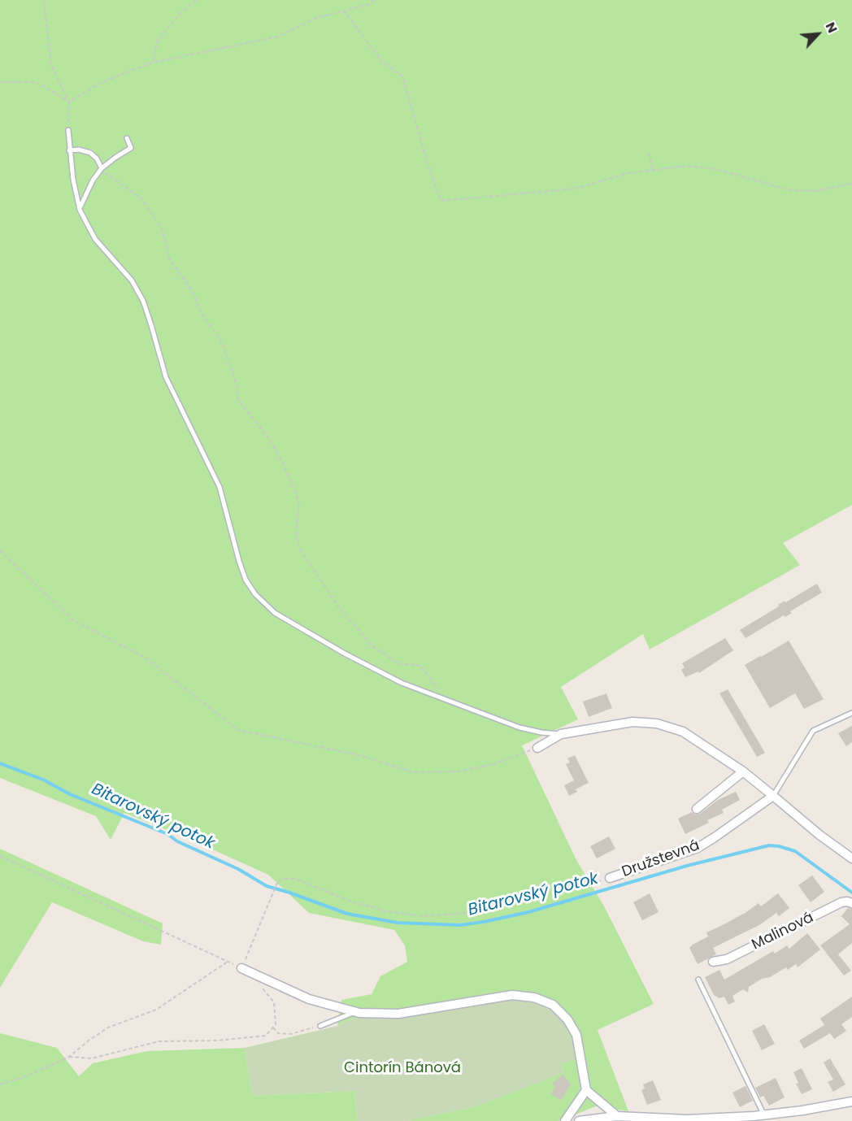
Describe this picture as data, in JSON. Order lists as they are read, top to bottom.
{
  "streets": {
    "street": ["Družstevná", "Malinová"]
  },
  "water": ["Bitarovský potok"],
  "parks": ["Cintorín Bánová"],
  "north": "top right"
}
